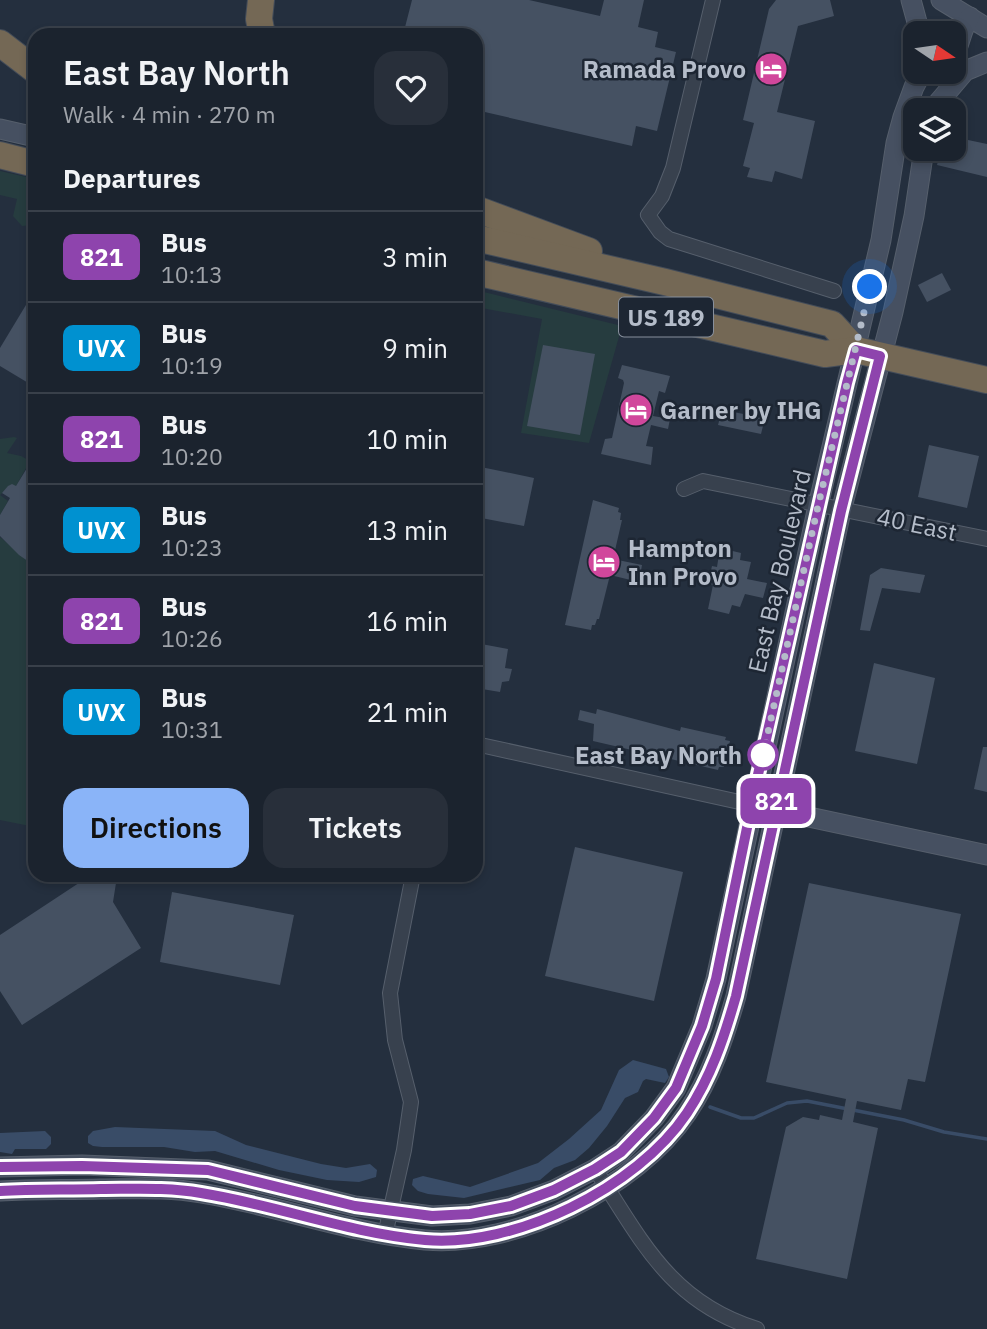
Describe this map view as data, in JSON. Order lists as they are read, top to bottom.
{
  "streets": {
    "highway": ["US 189"],
    "street": ["40 East", "East Bay Boulevard"]
  },
  "crossings": [
    ["US 189", "East Bay Boulevard"],
    ["40 East", "East Bay Boulevard"]
  ],
  "places": {
    "hotel": ["Ramada Provo", "Garner by IHG", "Hampton Inn Provo"],
    "other": ["East Bay North"]
  },
  "lines": ["bus line 821"],
  "north": "right",
  "page": {
    "on_map": "821",
    "heading": [
      ["East Bay North", "Walk · 4 min · 270 m"],
      "Departures"
    ],
    "list": [
      {
        "mark": "821",
        "name": "Bus",
        "note": "10:13",
        "value": "3 min"
      },
      {
        "mark": "UVX",
        "name": "Bus",
        "note": "10:19",
        "value": "9 min"
      },
      {
        "mark": "821",
        "name": "Bus",
        "note": "10:20",
        "value": "10 min"
      },
      {
        "mark": "UVX",
        "name": "Bus",
        "note": "10:23",
        "value": "13 min"
      },
      {
        "mark": "821",
        "name": "Bus",
        "note": "10:26",
        "value": "16 min"
      },
      {
        "mark": "UVX",
        "name": "Bus",
        "note": "10:31",
        "value": "21 min"
      }
    ],
    "buttons": ["Directions", "Tickets"]
  }
}
